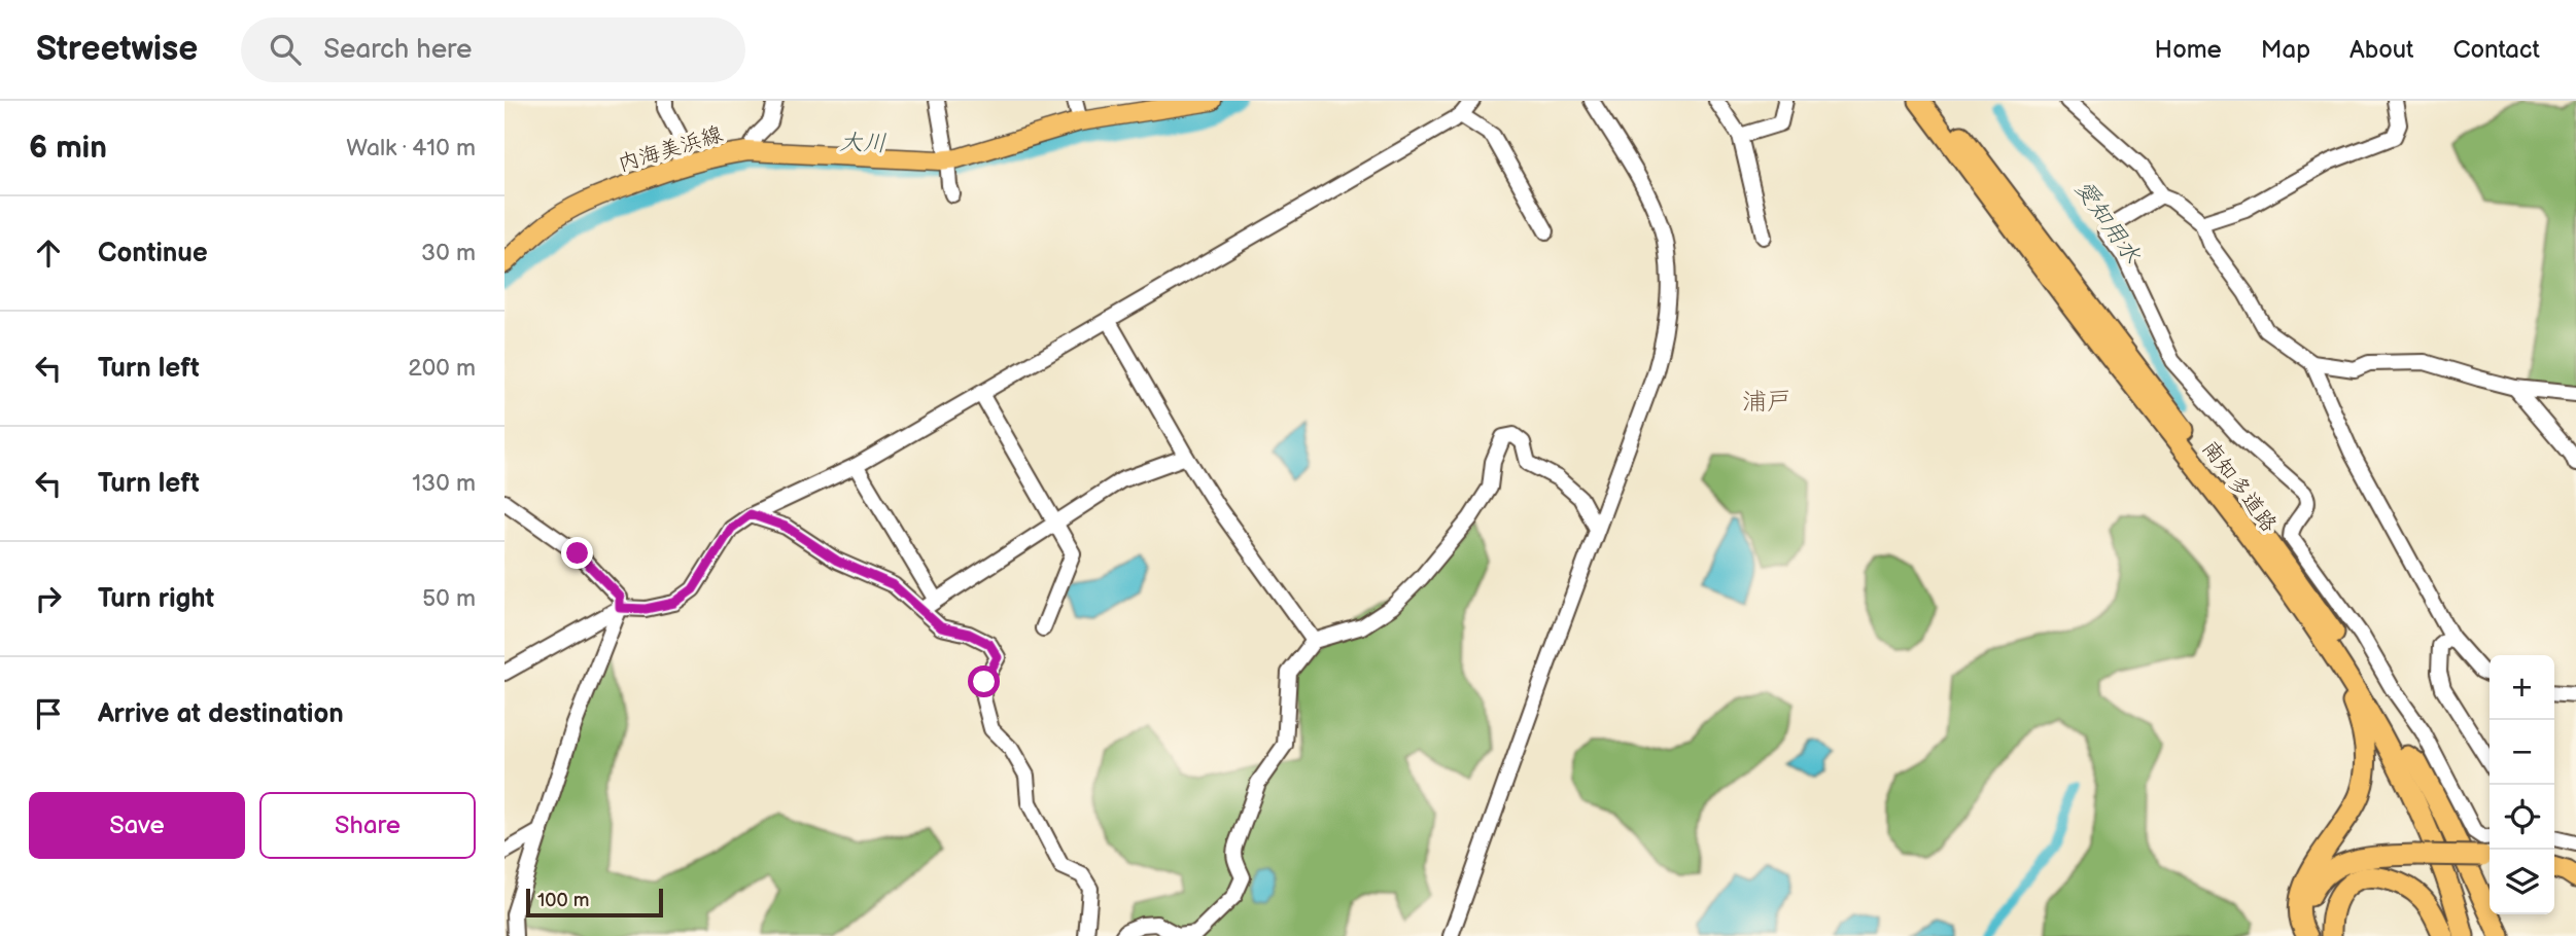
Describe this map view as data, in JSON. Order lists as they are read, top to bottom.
{
  "streets": {
    "highway": ["南知多道路"],
    "main road": ["内海美浜線"]
  },
  "districts": ["浦戸"],
  "water": ["大川", "愛知用水"],
  "scale_bar": "100 m",
  "page": {
    "header": "Streetwise",
    "search": "Search here",
    "nav": [
      "Home",
      "Map",
      "About",
      "Contact"
    ],
    "heading": ["6 min", "Walk · 410 m"],
    "list": [
      ["Continue", "30 m"],
      ["Turn left", "200 m"],
      ["Turn left", "130 m"],
      ["Turn right", "50 m"],
      "Arrive at destination"
    ],
    "map_buttons": ["+", "−"],
    "buttons": ["Save", "Share"],
    "scale": "100 m"
  }
}
